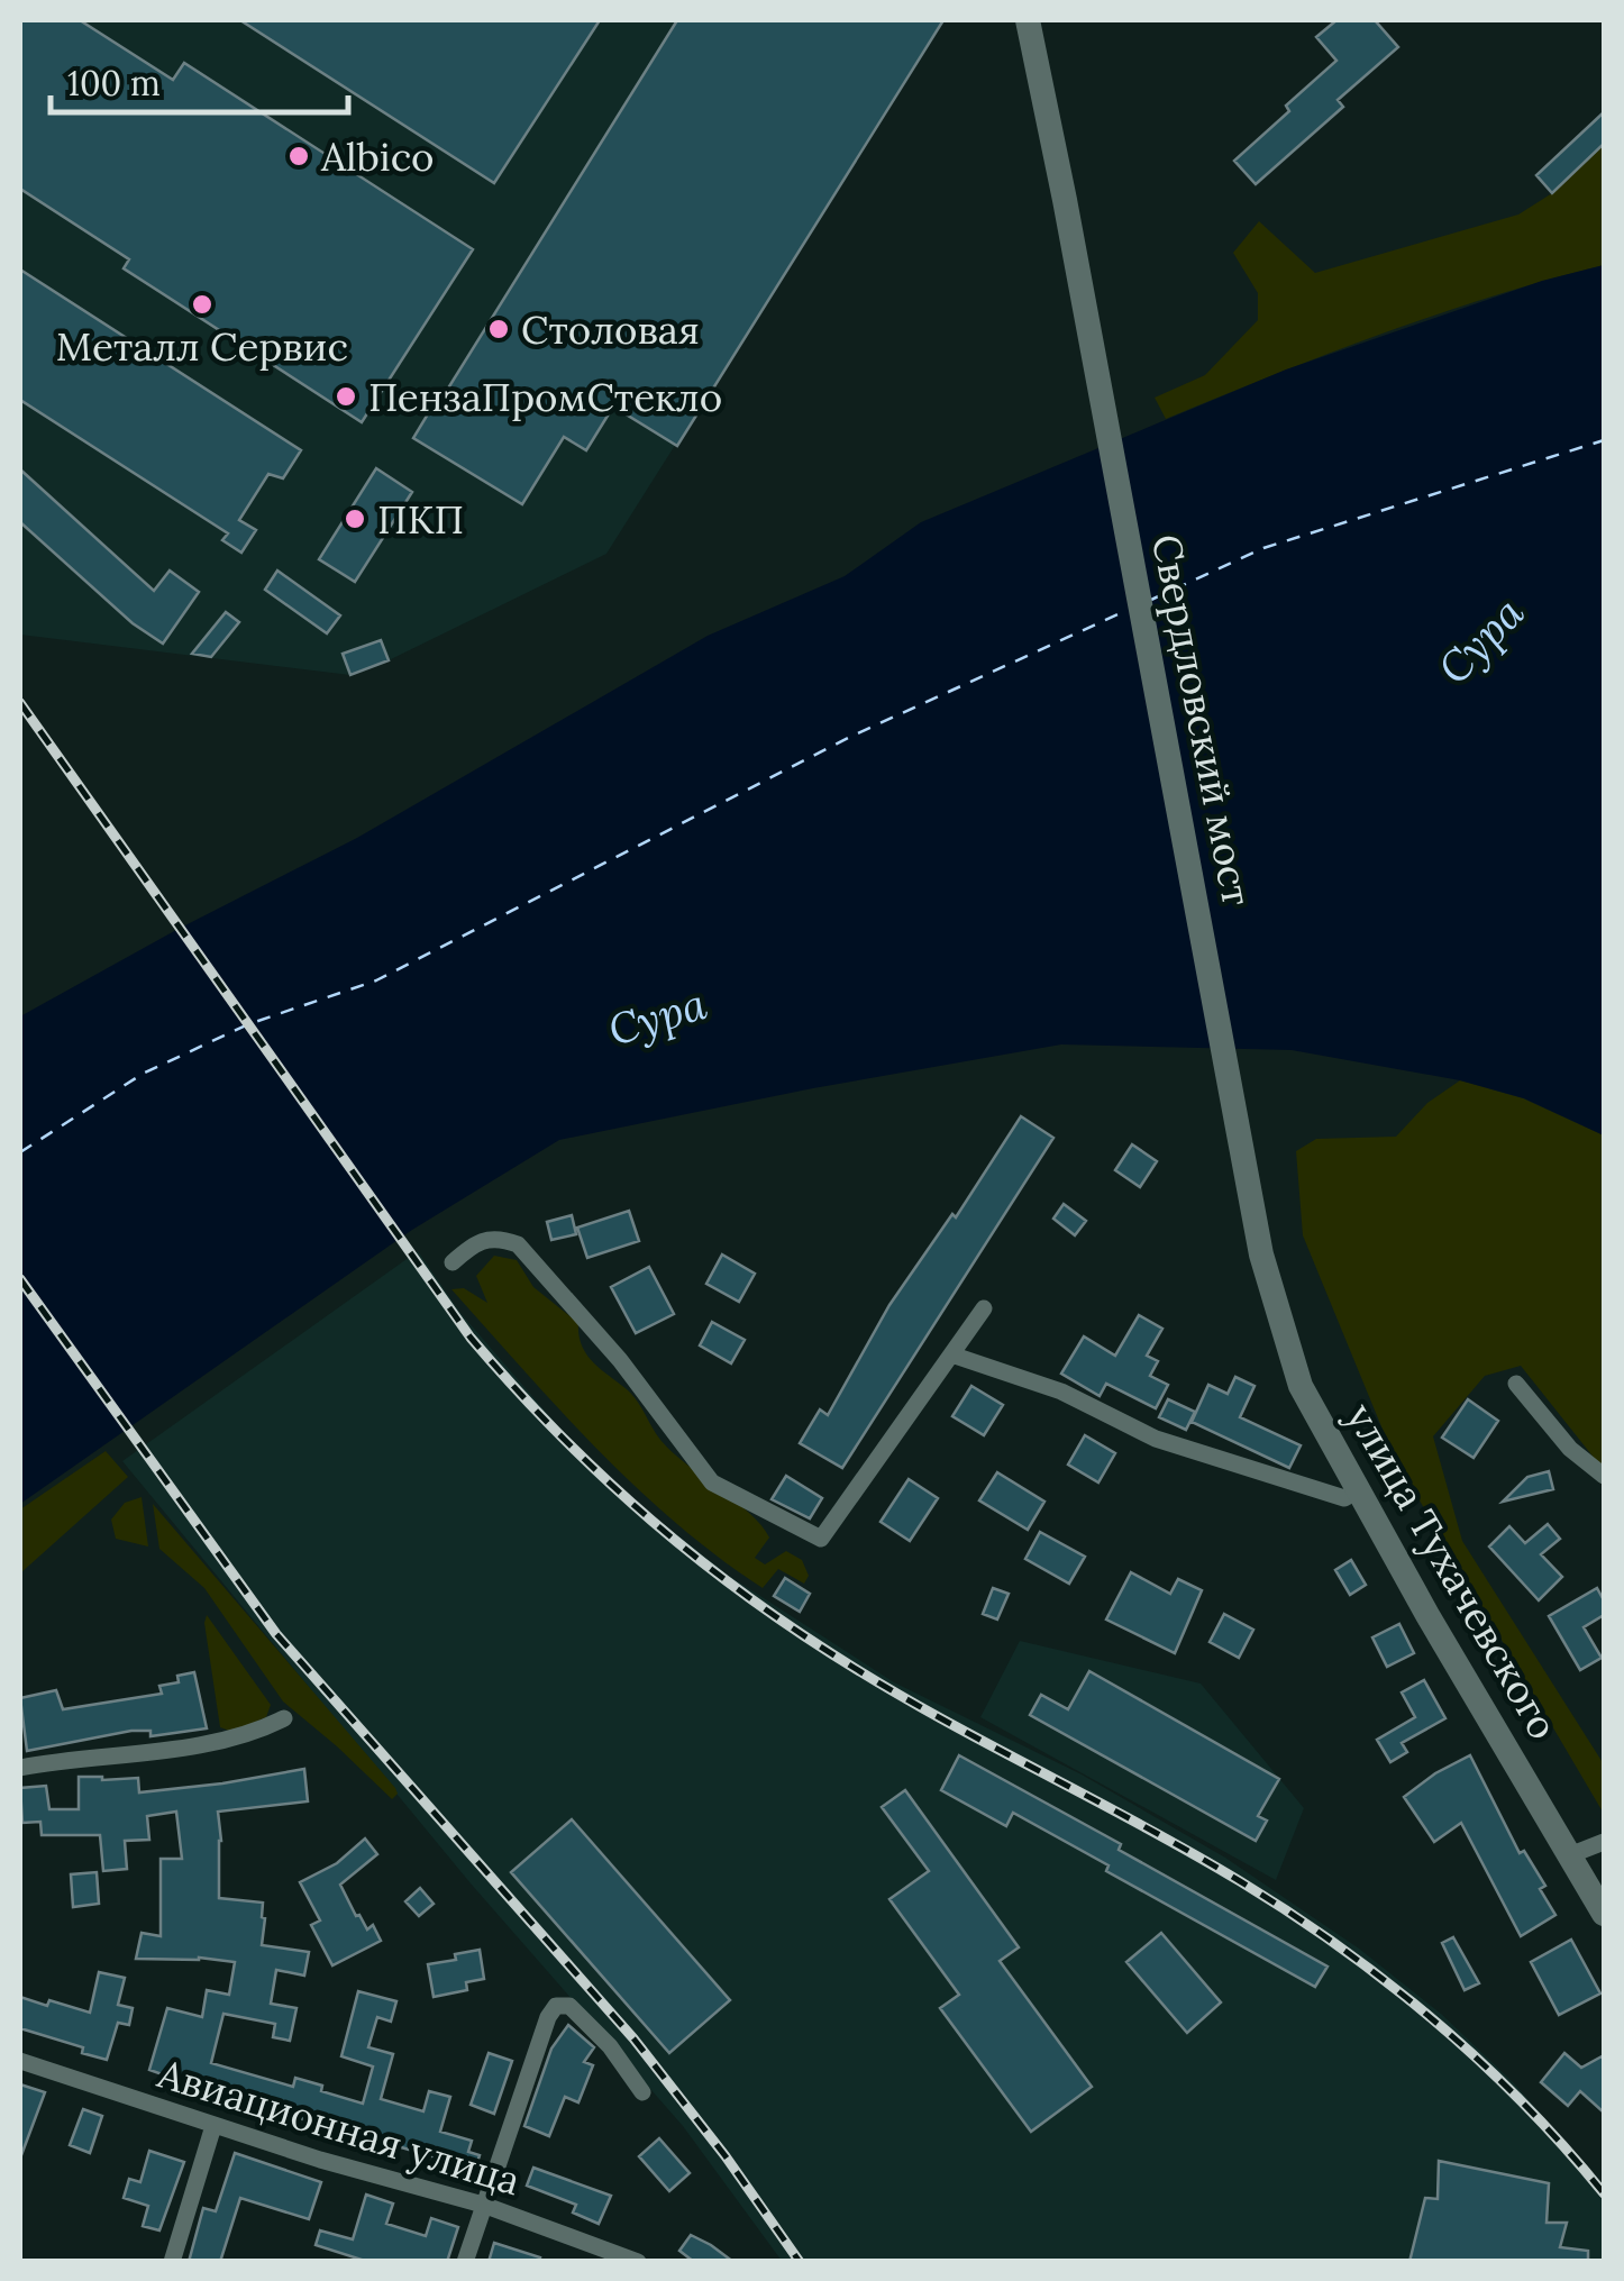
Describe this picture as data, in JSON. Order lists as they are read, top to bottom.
{
  "streets": {
    "main road": ["Свердловский мост", "улица Тухачевского"],
    "street": ["Авиационная улица"]
  },
  "crossings": [
    ["Свердловский мост", "улица Тухачевского"]
  ],
  "water": ["Сура"],
  "places": [
    "Albico",
    "Металл Сервис",
    "Столовая",
    "ПензаПромСтекло",
    "ПКП"
  ],
  "scale_bar": "100 m"
}
